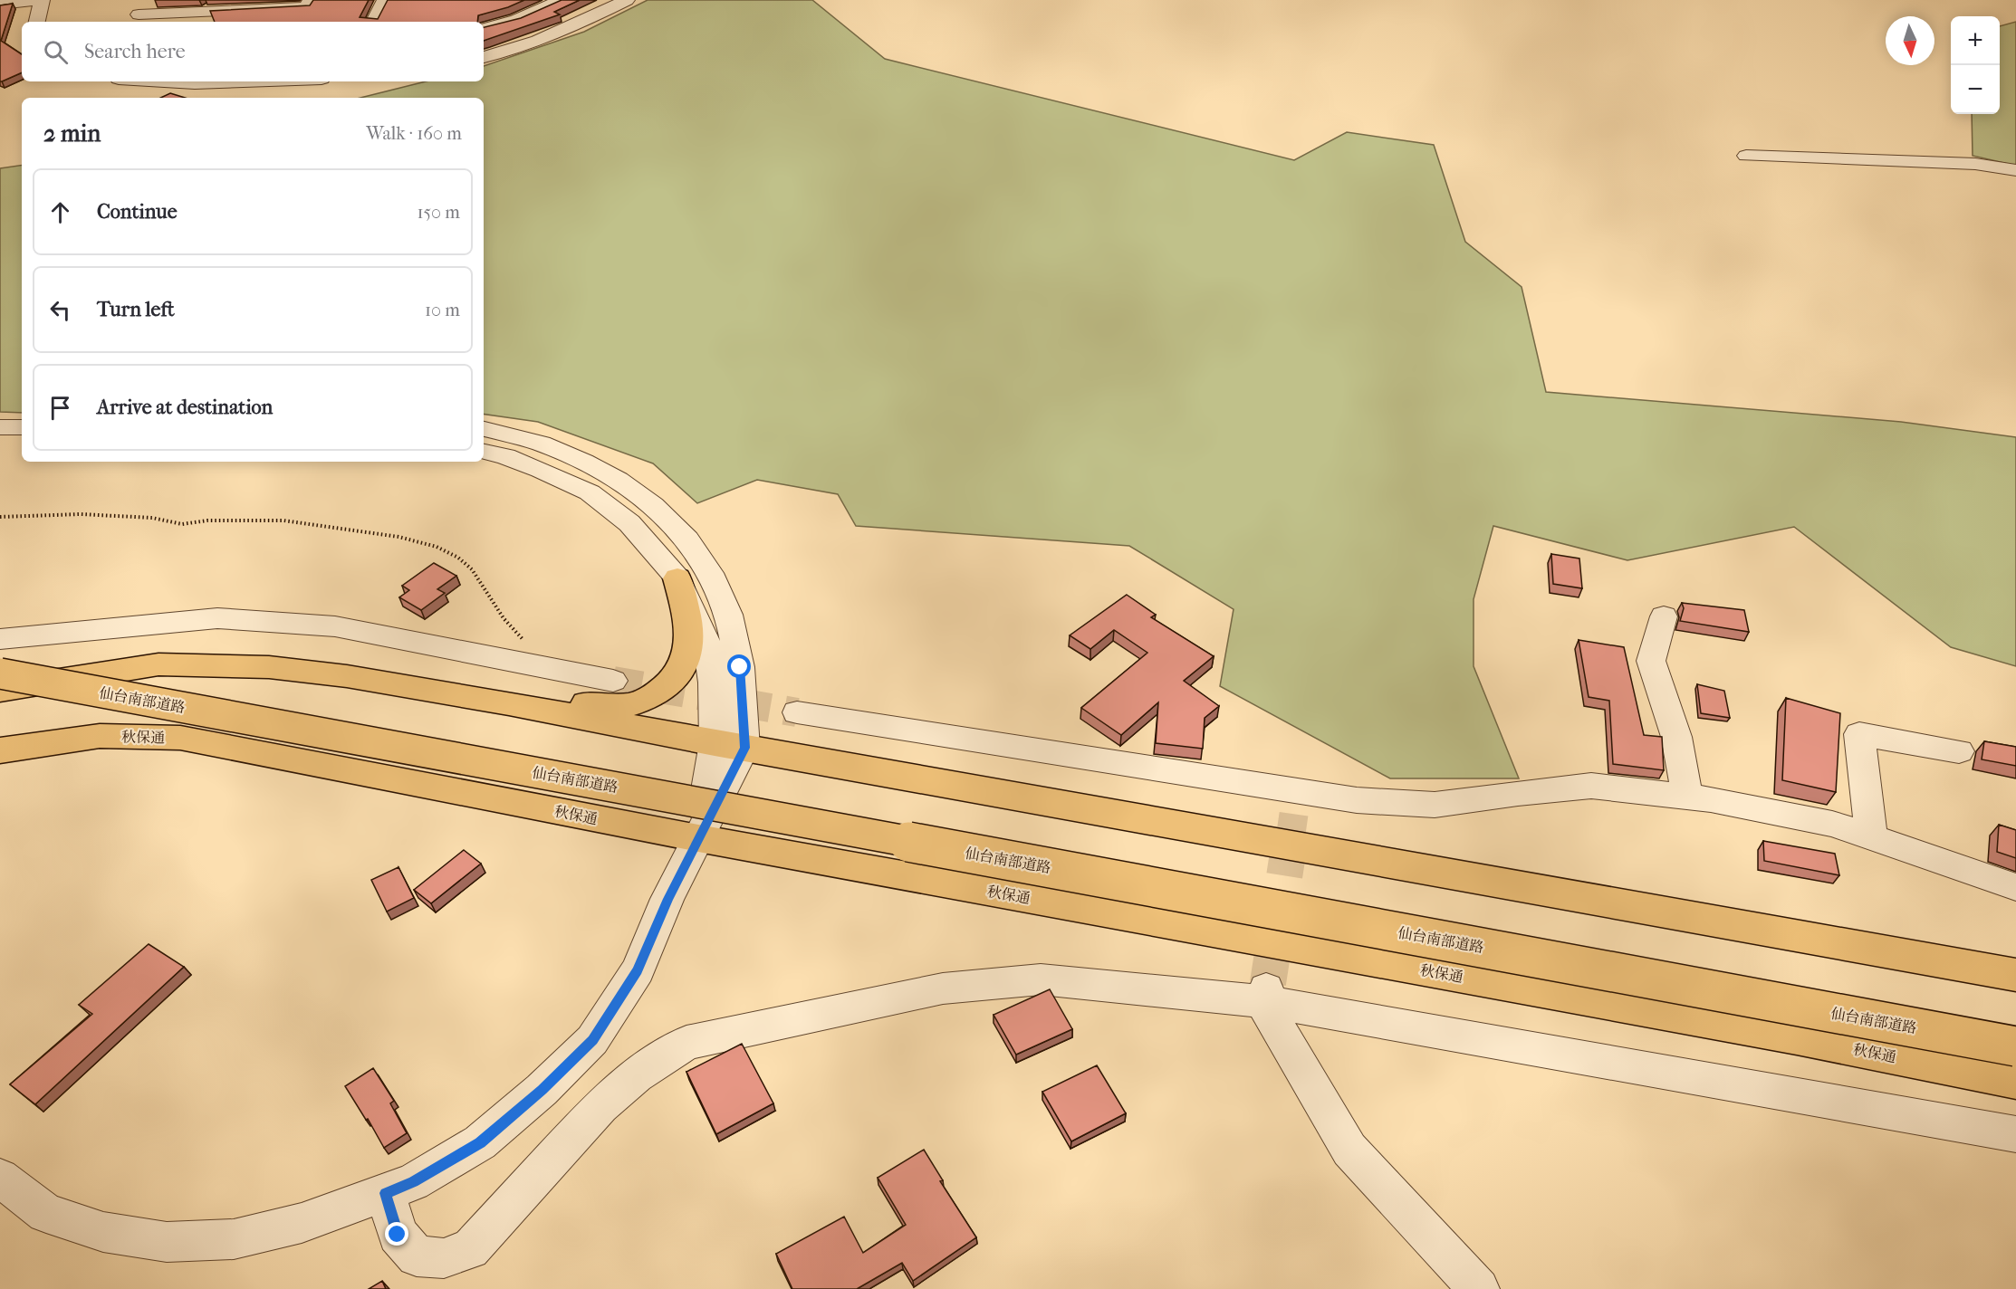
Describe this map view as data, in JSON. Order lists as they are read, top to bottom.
{
  "streets": {
    "highway": ["仙台南部道路", "秋保通"]
  },
  "north": "bottom",
  "page": {
    "map_buttons": ["+", "−"],
    "search": "Search here",
    "heading": ["2 min", "Walk · 160 m"],
    "list": [
      ["Continue", "150 m"],
      ["Turn left", "10 m"],
      "Arrive at destination"
    ]
  }
}
